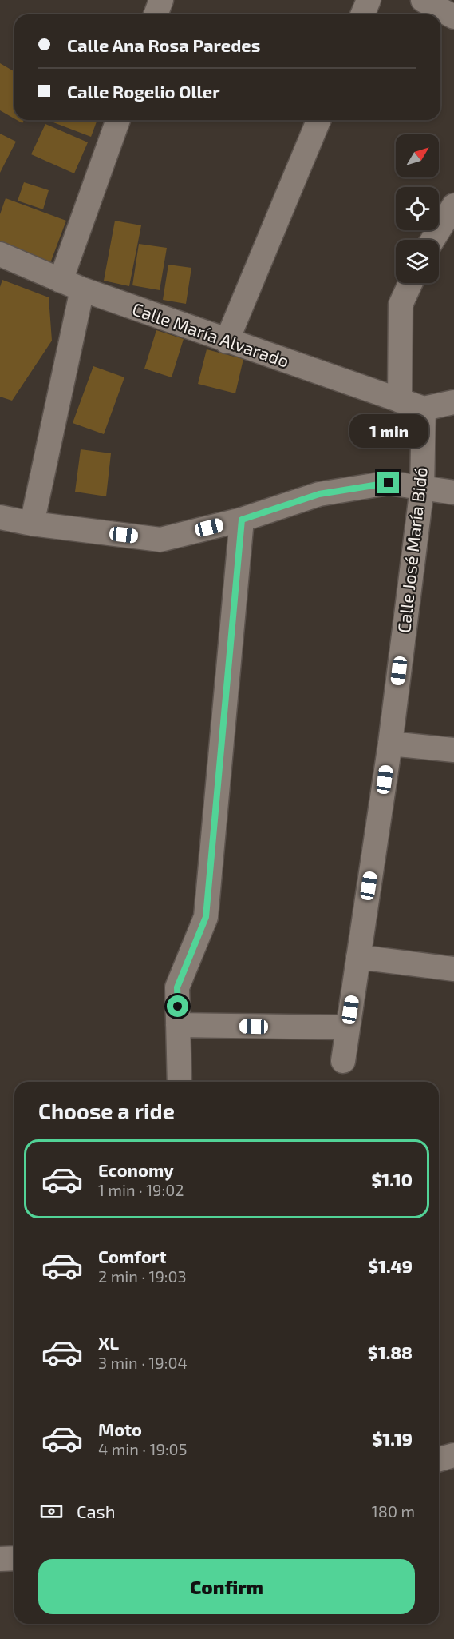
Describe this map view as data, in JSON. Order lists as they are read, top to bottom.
{
  "streets": {
    "street": ["Calle María Alvarado", "Calle José María Bidó"]
  },
  "crossings": [
    ["Calle María Alvarado", "Calle José María Bidó"]
  ],
  "north": "top right",
  "page": {
    "banner": ["Calle Ana Rosa Paredes", "Calle Rogelio Oller"],
    "bubble": "1 min",
    "heading": "Choose a ride",
    "list": [
      {
        "name": "Economy",
        "note": "1 min · 19:02",
        "value": "$1.10"
      },
      {
        "name": "Comfort",
        "note": "2 min · 19:03",
        "value": "$1.49"
      },
      {
        "name": "XL",
        "note": "3 min · 19:04",
        "value": "$1.88"
      },
      {
        "name": "Moto",
        "note": "4 min · 19:05",
        "value": "$1.19"
      }
    ],
    "pay": ["Cash", "180 m"],
    "buttons": "Confirm"
  }
}
